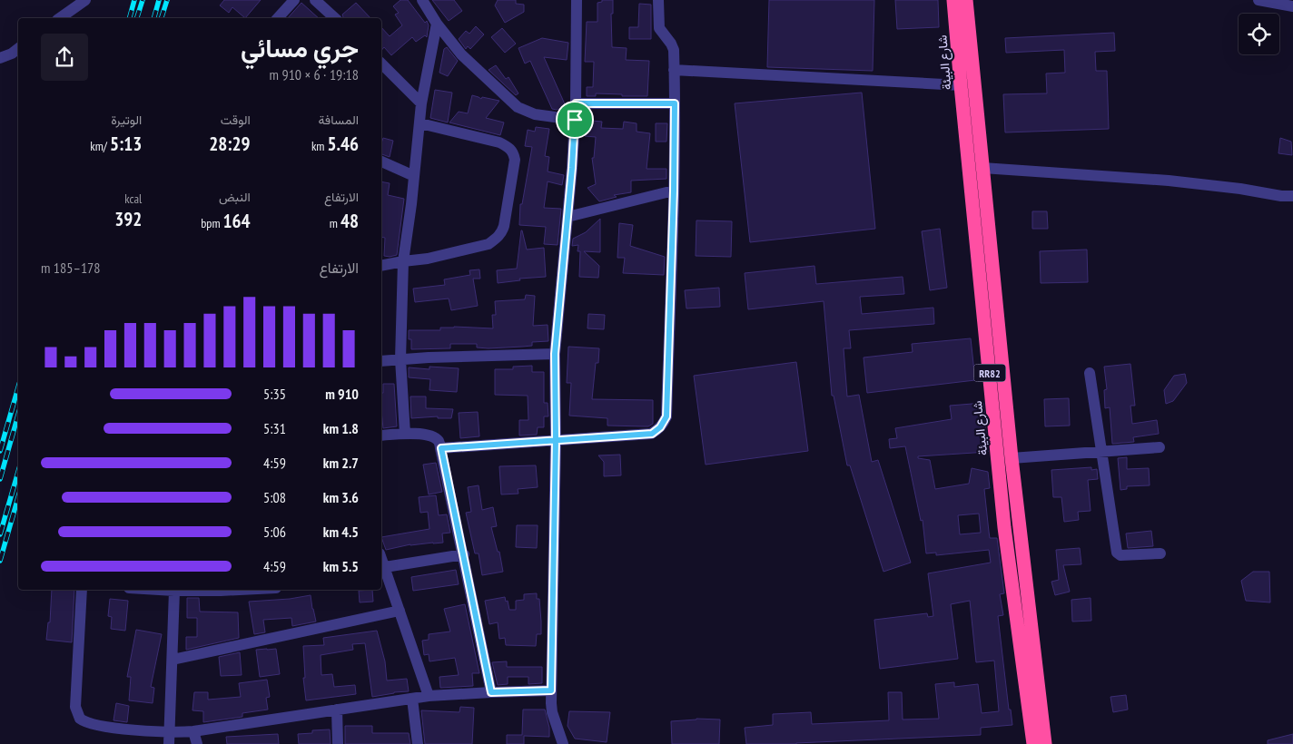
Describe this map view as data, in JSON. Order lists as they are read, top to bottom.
{
  "streets": {
    "highway": ["شارع البيئة", "RR82"]
  },
  "page": {
    "heading": ["جري مسائي", "19:18 · 6 × 910 m"],
    "stats": [
      ["المسافة", "5.46 km"],
      ["الوقت", "28:29"],
      ["الوتيرة", "5:13 /km"],
      ["الارتفاع", "48 m"],
      ["النبض", "164 bpm"],
      ["kcal", "392"]
    ],
    "chart": ["الارتفاع", "178–185 m"],
    "list": [
      {
        "name": "910 m",
        "note": "5:35"
      },
      {
        "name": "1.8 km",
        "note": "5:31"
      },
      {
        "name": "2.7 km",
        "note": "4:59"
      },
      {
        "name": "3.6 km",
        "note": "5:08"
      },
      {
        "name": "4.5 km",
        "note": "5:06"
      },
      {
        "name": "5.5 km",
        "note": "4:59"
      }
    ]
  }
}
